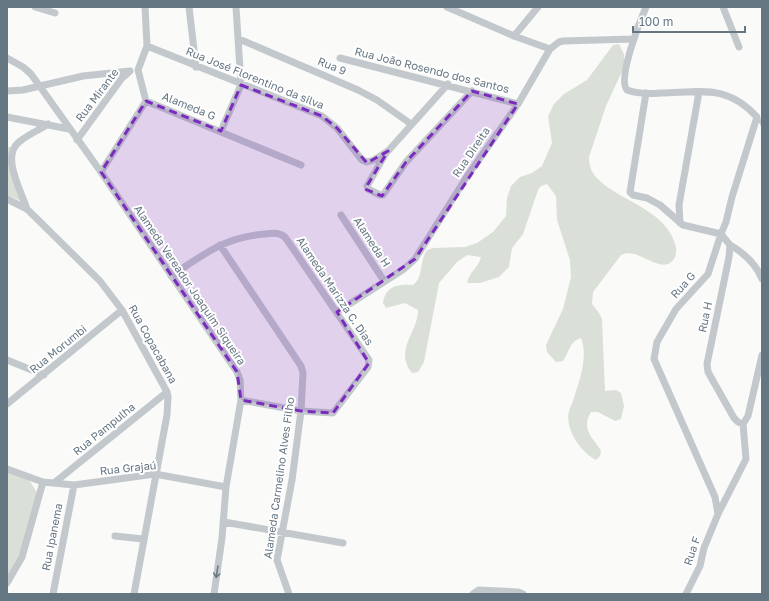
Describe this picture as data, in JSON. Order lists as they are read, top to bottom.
{
  "streets": {
    "street": [
      "Rua 9",
      "Rua João Rosendo dos Santos",
      "Rua José Florentino da silva",
      "Rua Mirante",
      "Alameda G",
      "Rua Direita",
      "Alameda H",
      "Alameda Vereador Joaquim Siqueira",
      "Rua G",
      "Alameda Marizza C. Dias",
      "Rua H",
      "Rua Copacabana",
      "Rua Morumbi",
      "Rua Pampulha",
      "Rua Grajaú",
      "Alameda Carmelino Alves Filho",
      "Rua Ipanema",
      "Rua F"
    ]
  },
  "crossings": [
    ["Rua 9", "Rua José Florentino da silva"],
    ["Rua João Rosendo dos Santos", "Rua José Florentino da silva"],
    ["Rua João Rosendo dos Santos", "Rua Direita"],
    ["Rua Mirante", "Alameda Vereador Joaquim Siqueira"],
    ["Alameda G", "Alameda Vereador Joaquim Siqueira"],
    ["Rua Direita", "Alameda H"],
    ["Rua Direita", "Alameda Marizza C. Dias"],
    ["Alameda Vereador Joaquim Siqueira", "Rua Grajaú"],
    ["Rua G", "Rua F"],
    ["Alameda Marizza C. Dias", "Alameda Carmelino Alves Filho"],
    ["Rua Copacabana", "Rua Morumbi"],
    ["Rua Copacabana", "Rua Pampulha"],
    ["Rua Copacabana", "Rua Grajaú"],
    ["Rua Pampulha", "Rua Grajaú"],
    ["Rua Grajaú", "Rua Ipanema"]
  ],
  "scale_bar": "100 m"
}
